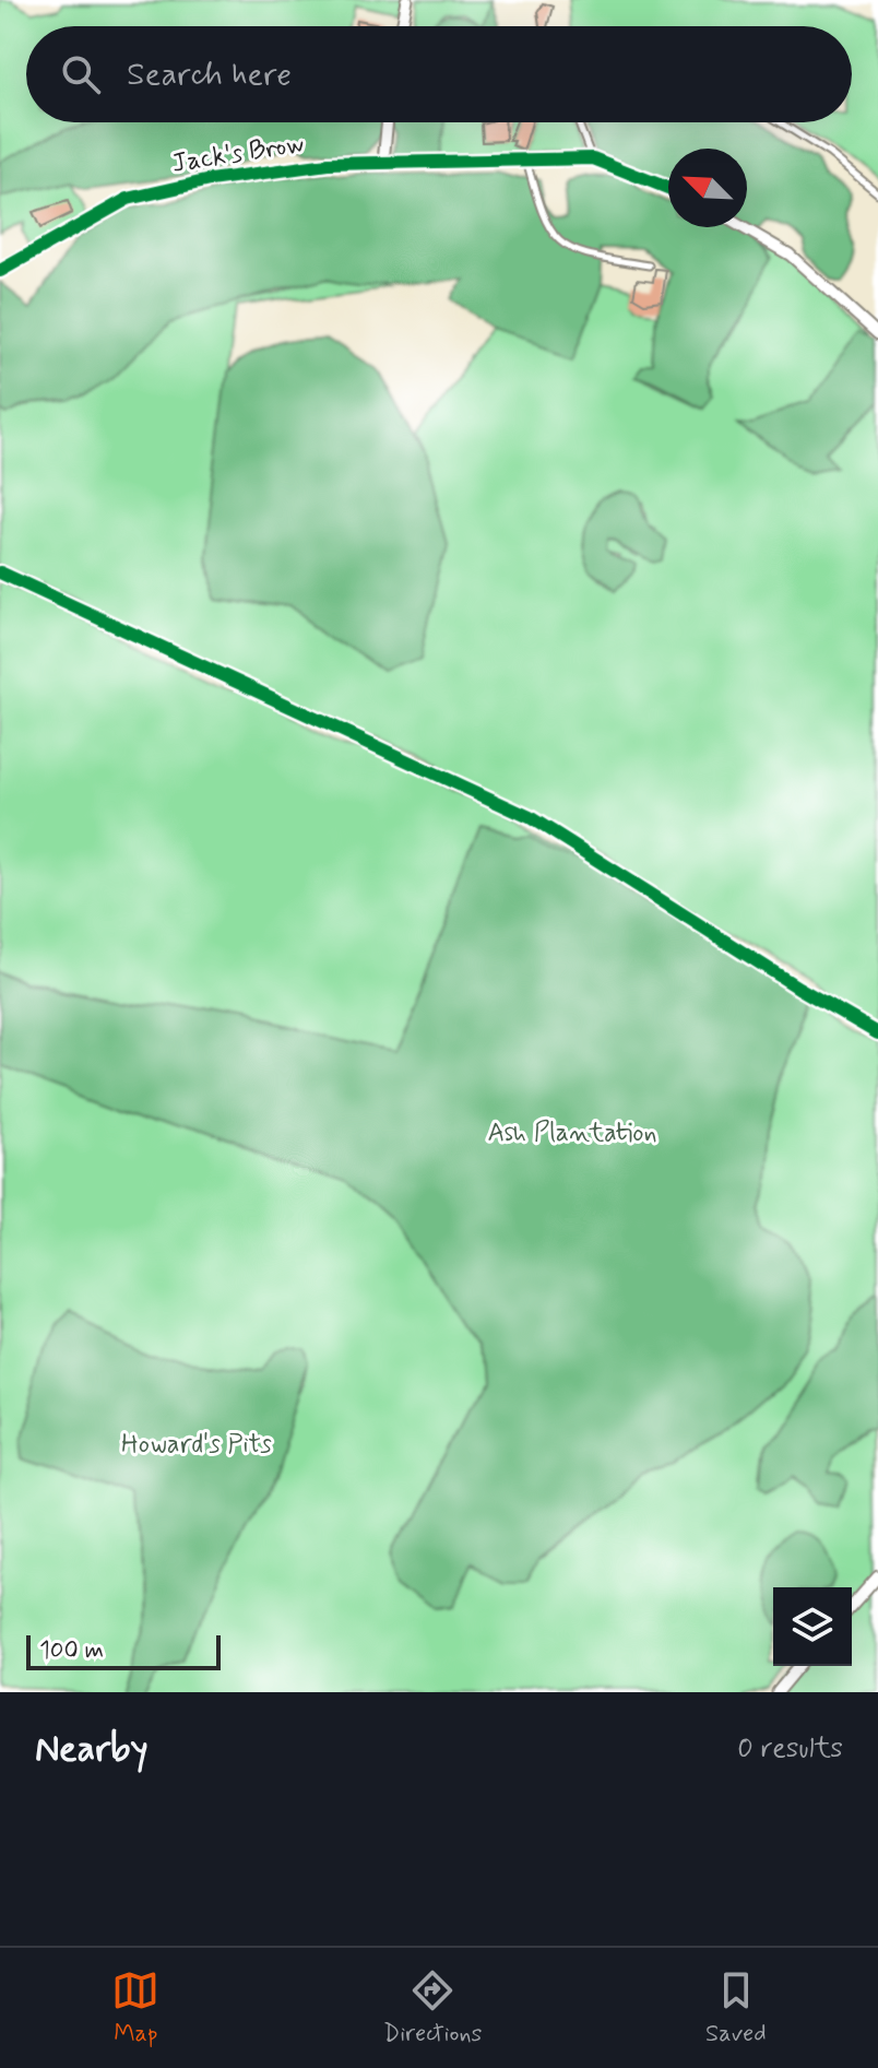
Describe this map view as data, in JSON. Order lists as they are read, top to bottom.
{
  "streets": {
    "street": ["Jack's Brow"]
  },
  "parks": ["Ash Plantation", "Howard's Pits"],
  "scale_bar": "100 m",
  "north": "top left",
  "page": {
    "search": "Search here",
    "scale": "100 m",
    "heading": ["Nearby", "0 results"],
    "nav": ["Map", "Directions", "Saved"]
  }
}
